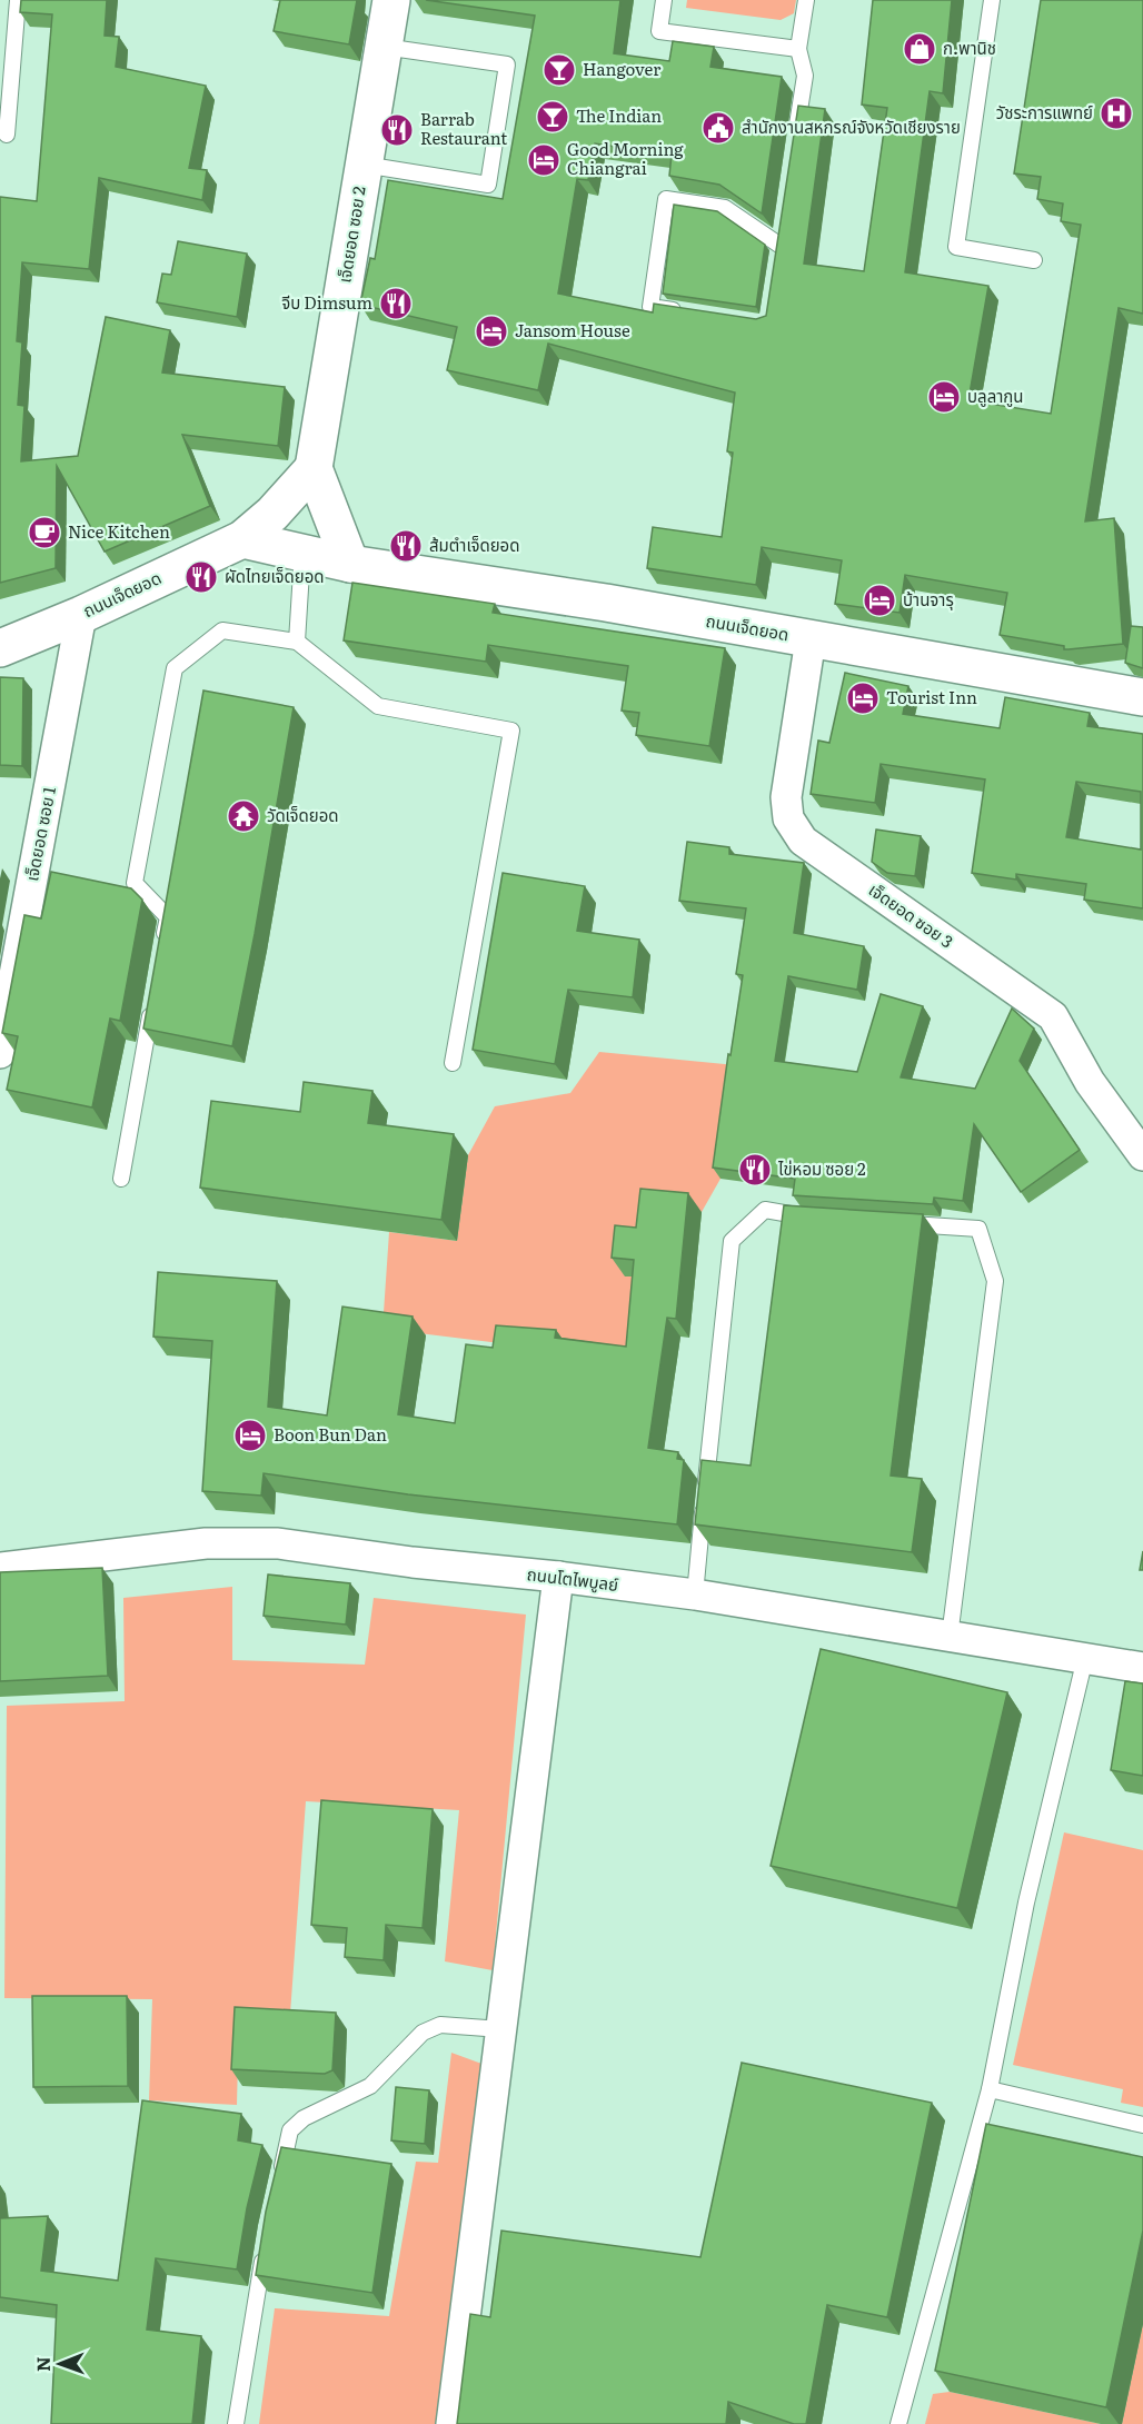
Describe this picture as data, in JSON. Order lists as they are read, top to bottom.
{
  "streets": {
    "street": [
      "เจ็ดยอด ซอย 2",
      "ถนนเจ็ดยอด",
      "เจ็ดยอด ซอย 1",
      "เจ็ดยอด ซอย 3",
      "ถนนโตไพบูลย์"
    ]
  },
  "crossings": [
    ["เจ็ดยอด ซอย 2", "ถนนเจ็ดยอด"],
    ["ถนนเจ็ดยอด", "เจ็ดยอด ซอย 1"],
    ["ถนนเจ็ดยอด", "เจ็ดยอด ซอย 3"]
  ],
  "places": {
    "shop": ["ก.พานิช"],
    "bar": ["Hangover", "The Indian"],
    "hospital": ["วัชระการแพทย์"],
    "public building": ["สำนักงานสหกรณ์จังหวัดเชียงราย"],
    "restaurant": [
      "Barrab Restaurant",
      "จีบ Dimsum",
      "ส้มตำเจ็ดยอด",
      "ผัดไทยเจ็ดยอด",
      "ไข่หอม ซอย 2"
    ],
    "hotel": [
      "Good Morning Chiangrai",
      "Jansom House",
      "บลูลากูน",
      "บ้านจารุ",
      "Tourist Inn",
      "Boon Bun Dan"
    ],
    "cafe": ["Nice Kitchen"],
    "temple": ["วัดเจ็ดยอด"]
  },
  "north": "left"
}
